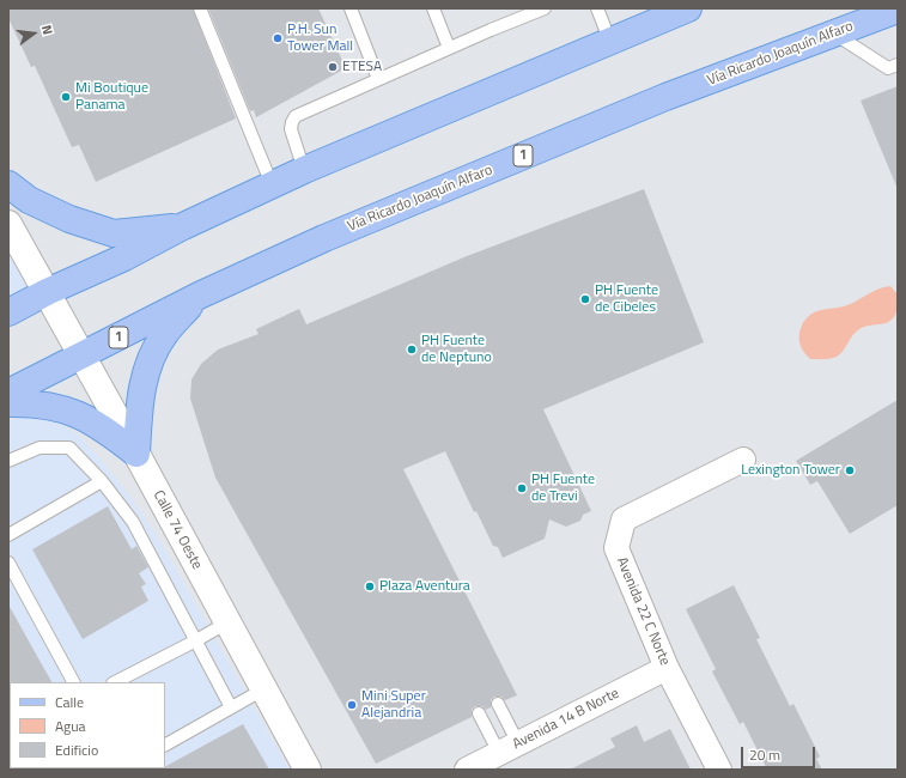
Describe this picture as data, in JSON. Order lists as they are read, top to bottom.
{
  "streets": {
    "main road": ["Vía Ricardo Joaquín Alfaro", "1"],
    "street": ["Calle 74 Oeste", "Avenida 22 C Norte", "Avenida 14 B Norte"]
  },
  "crossings": [
    ["Vía Ricardo Joaquín Alfaro", "Calle 74 Oeste"],
    ["Avenida 22 C Norte", "Avenida 14 B Norte"]
  ],
  "places": [
    "P.H. Sun Tower Mall",
    "ETESA",
    "Mi Boutique Panama",
    "PH Fuente de Cibeles",
    "PH Fuente de Neptuno",
    "Lexington Tower",
    "PH Fuente de Trevi",
    "Plaza Aventura",
    "Mini Super Alejandria"
  ],
  "legend": ["Calle", "Agua", "Edificio"],
  "scale_bar": "20 m",
  "north": "right"
}
